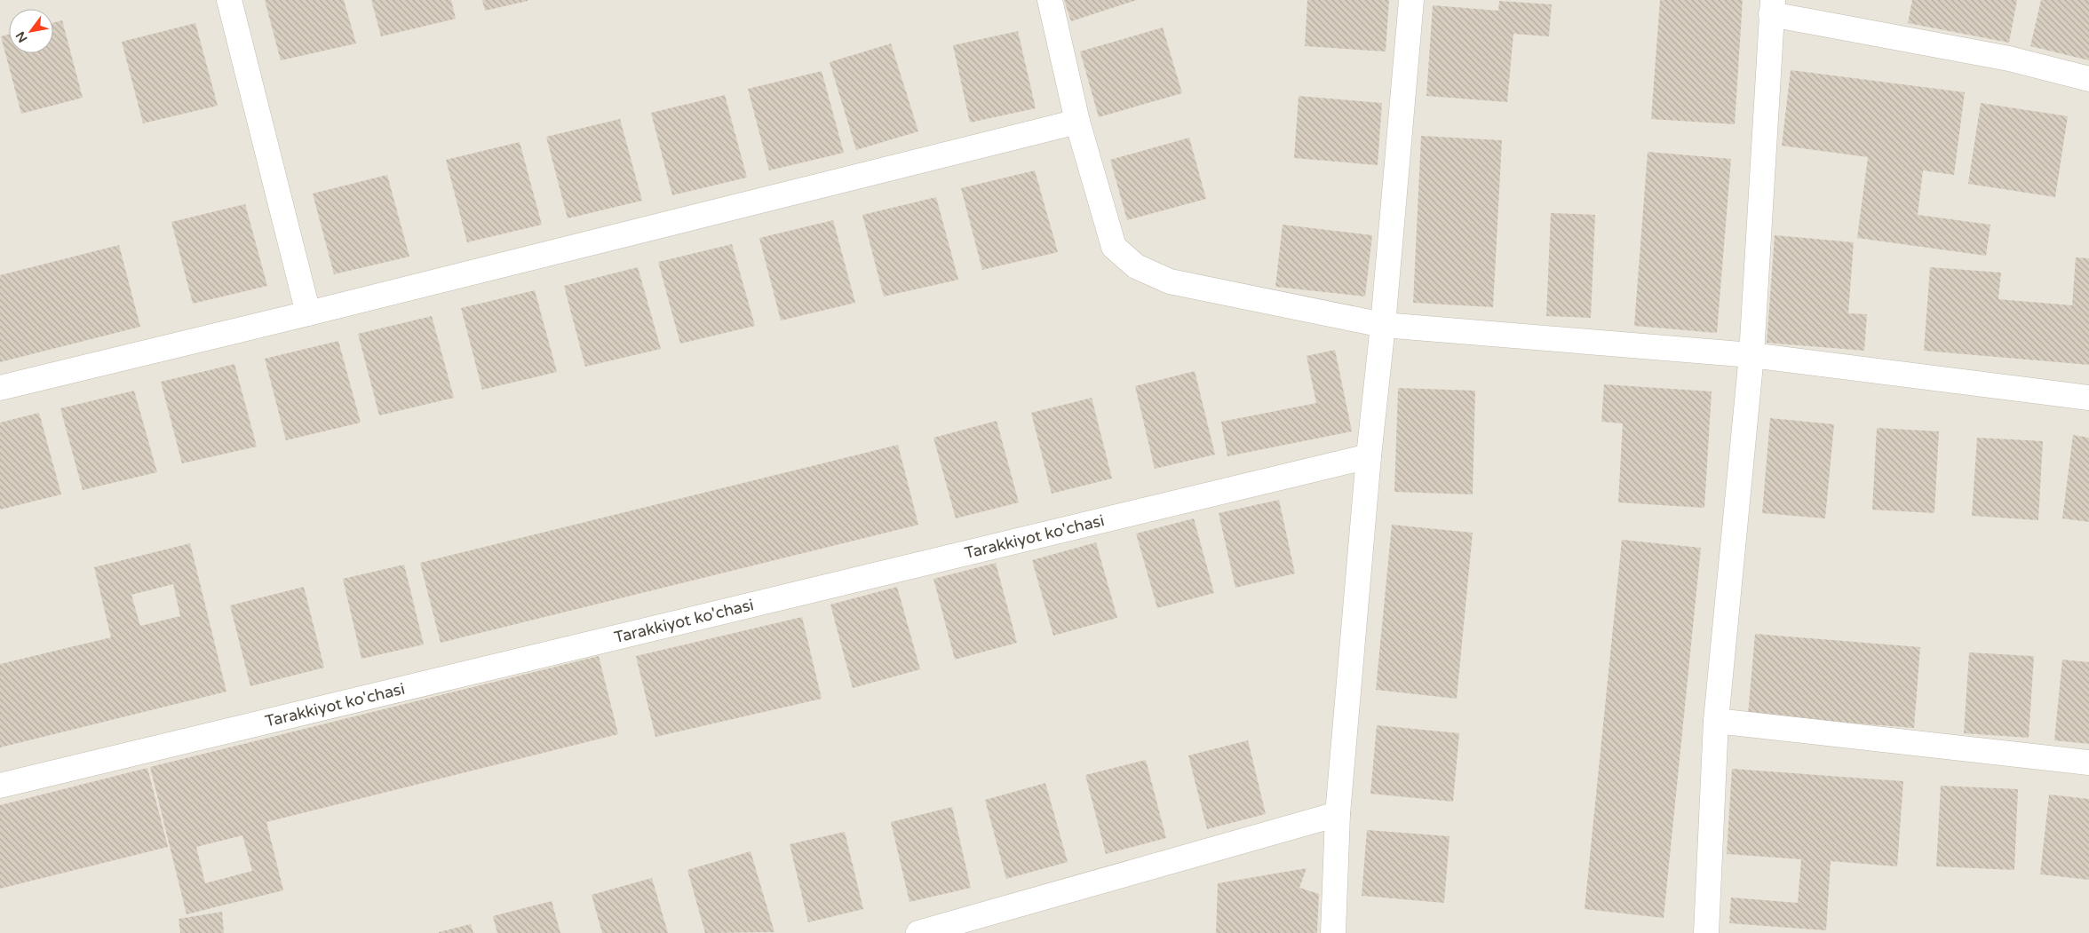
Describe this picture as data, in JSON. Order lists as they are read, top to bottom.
{
  "streets": {
    "street": ["Tarakkiyot ko'chasi"]
  },
  "north": "bottom left"
}
